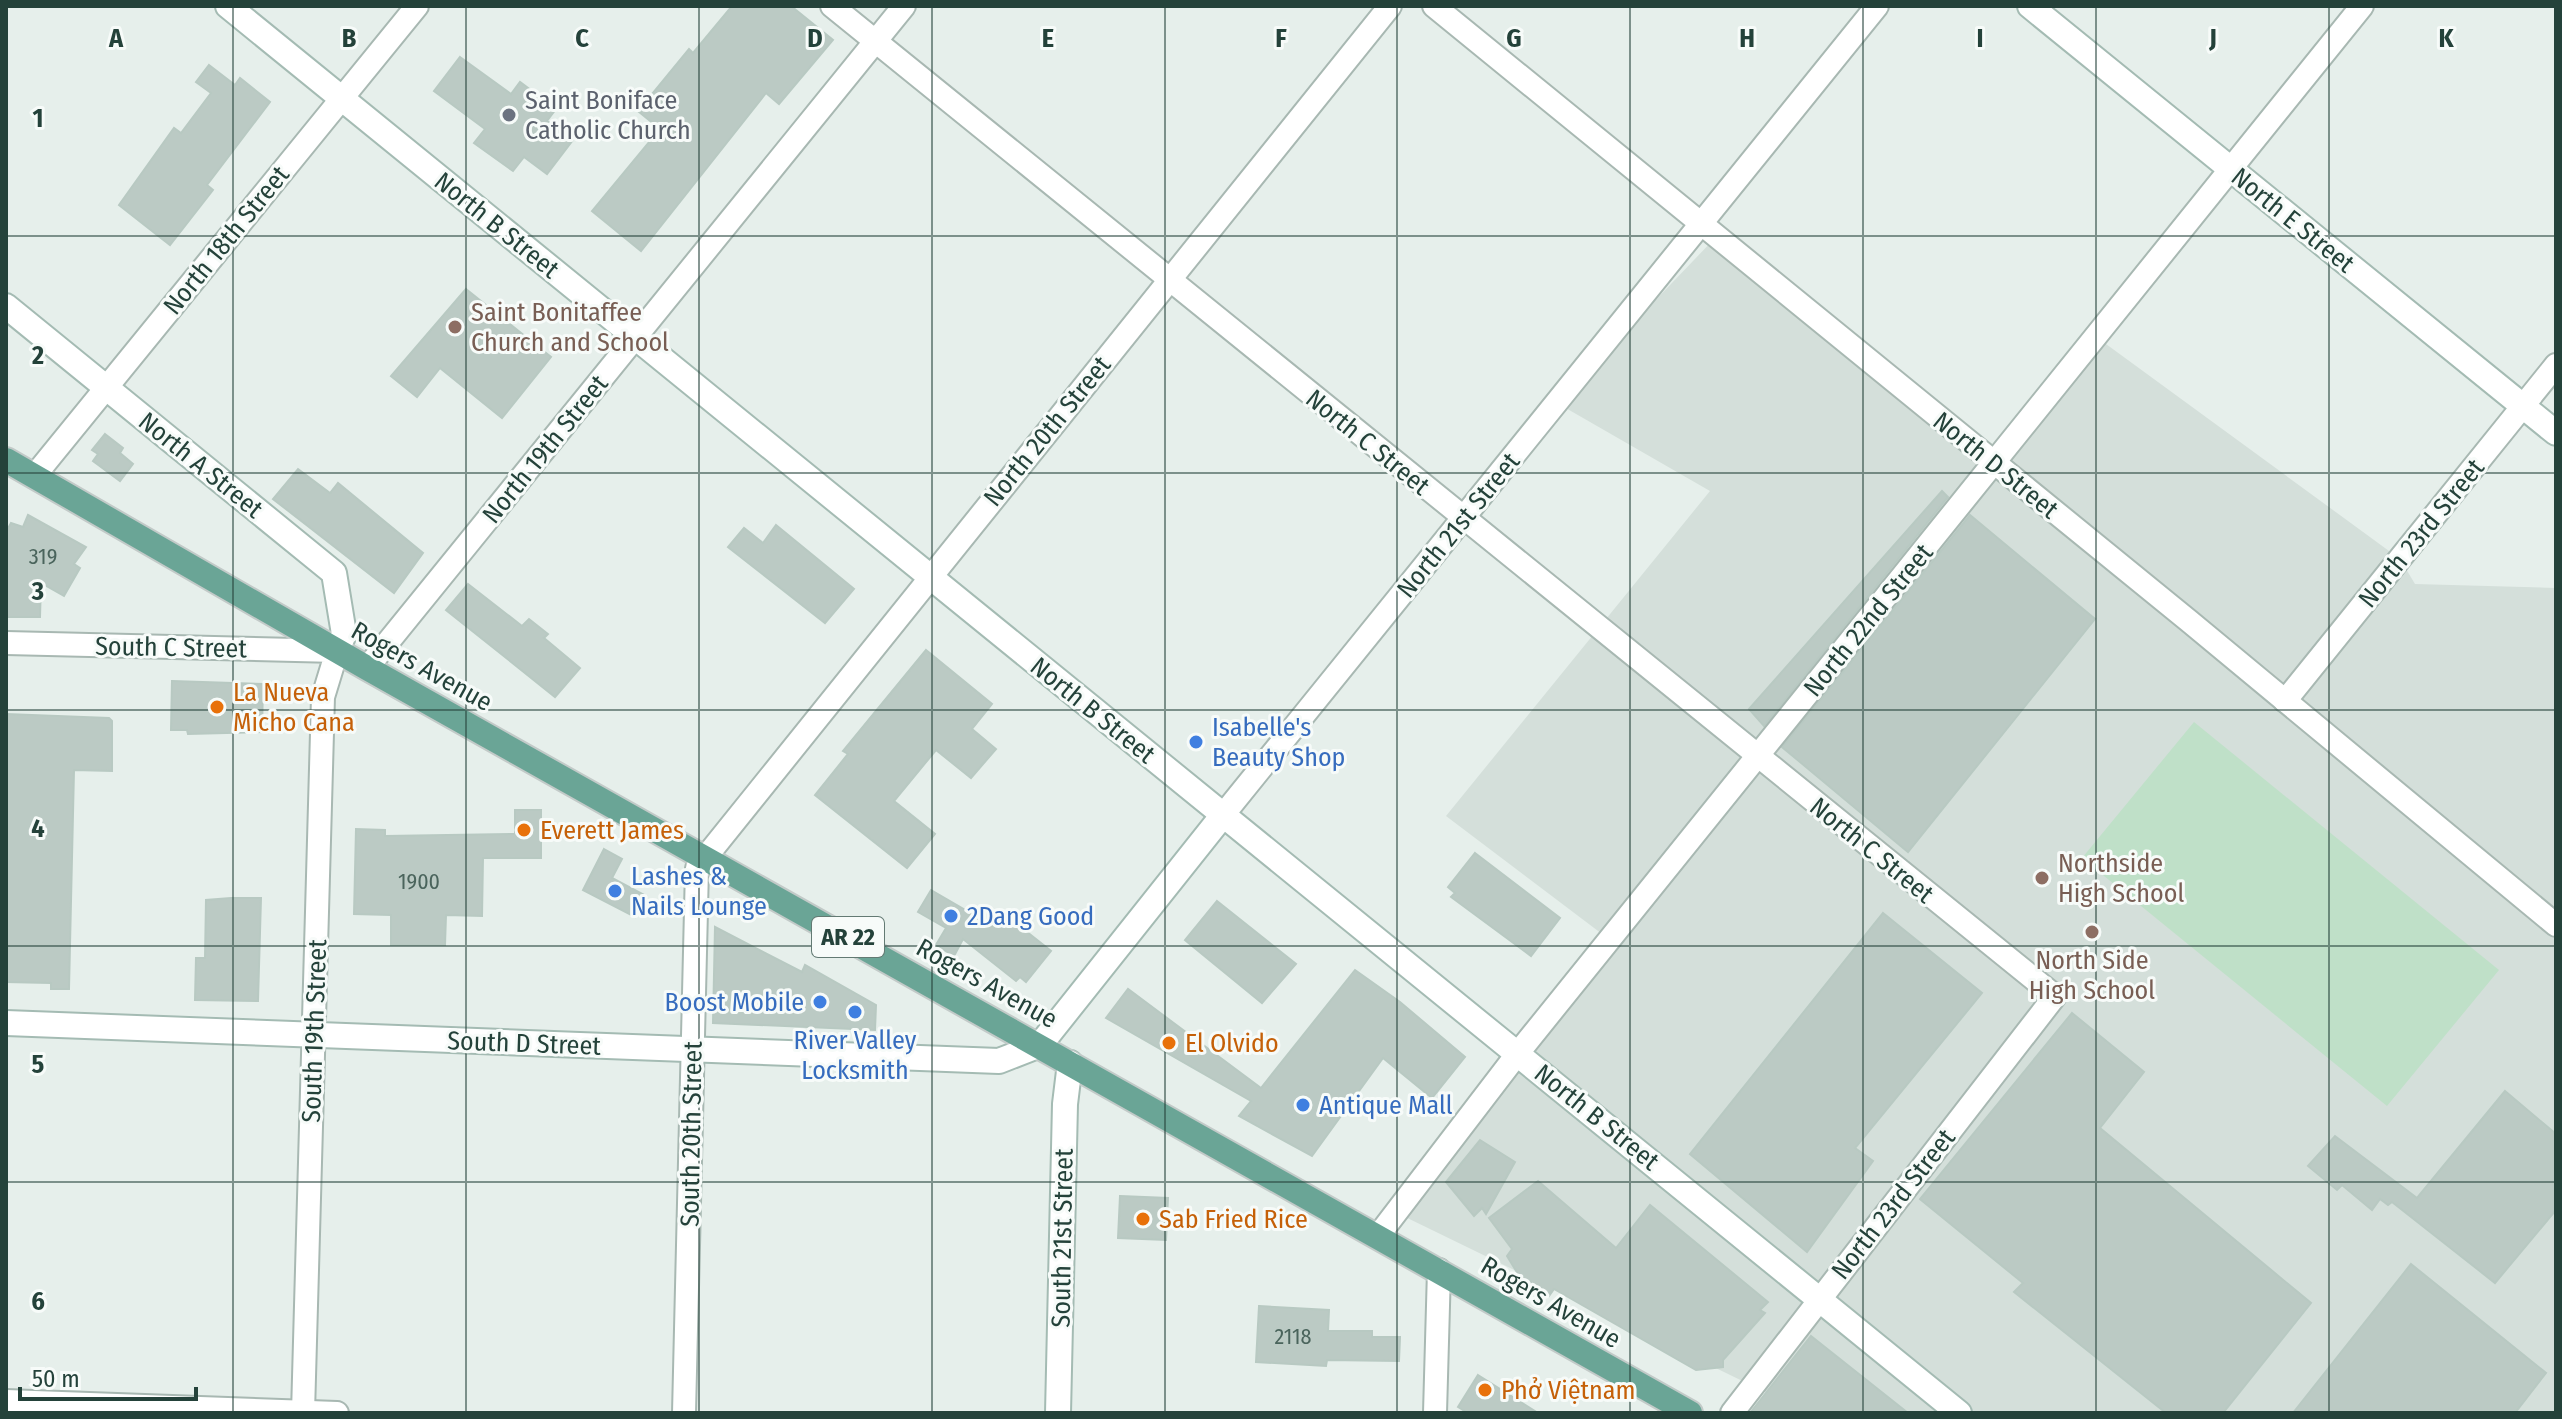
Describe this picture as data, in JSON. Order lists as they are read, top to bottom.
{
  "streets": {
    "main road": ["Rogers Avenue", "AR 22"],
    "street": [
      "North E Street",
      "North B Street",
      "North 18th Street",
      "North 20th Street",
      "North C Street",
      "North 19th Street",
      "North A Street",
      "North D Street",
      "North 21st Street",
      "North 23rd Street",
      "North 22nd Street",
      "South C Street",
      "South 19th Street",
      "South D Street",
      "South 20th Street",
      "South 21st Street"
    ]
  },
  "crossings": [
    ["North E Street", "North 23rd Street"],
    ["North E Street", "North 22nd Street"],
    ["North B Street", "North 18th Street"],
    ["North B Street", "North 20th Street"],
    ["North B Street", "North 19th Street"],
    ["North B Street", "North 21st Street"],
    ["North B Street", "North 23rd Street"],
    ["North B Street", "North 22nd Street"],
    ["North 18th Street", "North A Street"],
    ["North 18th Street", "Rogers Avenue"],
    ["North 20th Street", "North C Street"],
    ["North 20th Street", "Rogers Avenue"],
    ["North 20th Street", "South 20th Street"],
    ["North C Street", "North 19th Street"],
    ["North C Street", "North 21st Street"],
    ["North C Street", "North 23rd Street"],
    ["North C Street", "North 22nd Street"],
    ["North 19th Street", "Rogers Avenue"],
    ["North A Street", "South C Street"],
    ["North A Street", "Rogers Avenue"],
    ["North A Street", "South 19th Street"],
    ["North D Street", "North 21st Street"],
    ["North D Street", "North 23rd Street"],
    ["North D Street", "North 22nd Street"],
    ["North 21st Street", "Rogers Avenue"],
    ["North 21st Street", "South D Street"],
    ["North 22nd Street", "Rogers Avenue"],
    ["South C Street", "Rogers Avenue"],
    ["South C Street", "South 19th Street"],
    ["Rogers Avenue", "South 19th Street"],
    ["Rogers Avenue", "South D Street"],
    ["Rogers Avenue", "South 20th Street"],
    ["Rogers Avenue", "South 21st Street"],
    ["South 19th Street", "South D Street"],
    ["South D Street", "South 20th Street"]
  ],
  "places": [
    "Saint Boniface Catholic Church",
    "Saint Bonitaffee Church and School",
    "La Nueva Micho Cana",
    "Isabelle's Beauty Shop",
    "Everett James",
    "Northside High School",
    "Lashes & Nails Lounge",
    "2Dang Good",
    "North Side High School",
    "Boost Mobile",
    "River Valley Locksmith",
    "El Olvido",
    "Antique Mall",
    "Sab Fried Rice",
    "Phở Việtnam"
  ],
  "house_numbers": ["319", "1900", "2118"],
  "scale_bar": "50 m",
  "grid": {
    "columns": [
      "A",
      "B",
      "C",
      "D",
      "E",
      "F",
      "G",
      "H",
      "I",
      "J",
      "K"
    ],
    "rows": [
      "1",
      "2",
      "3",
      "4",
      "5",
      "6"
    ]
  }
}
